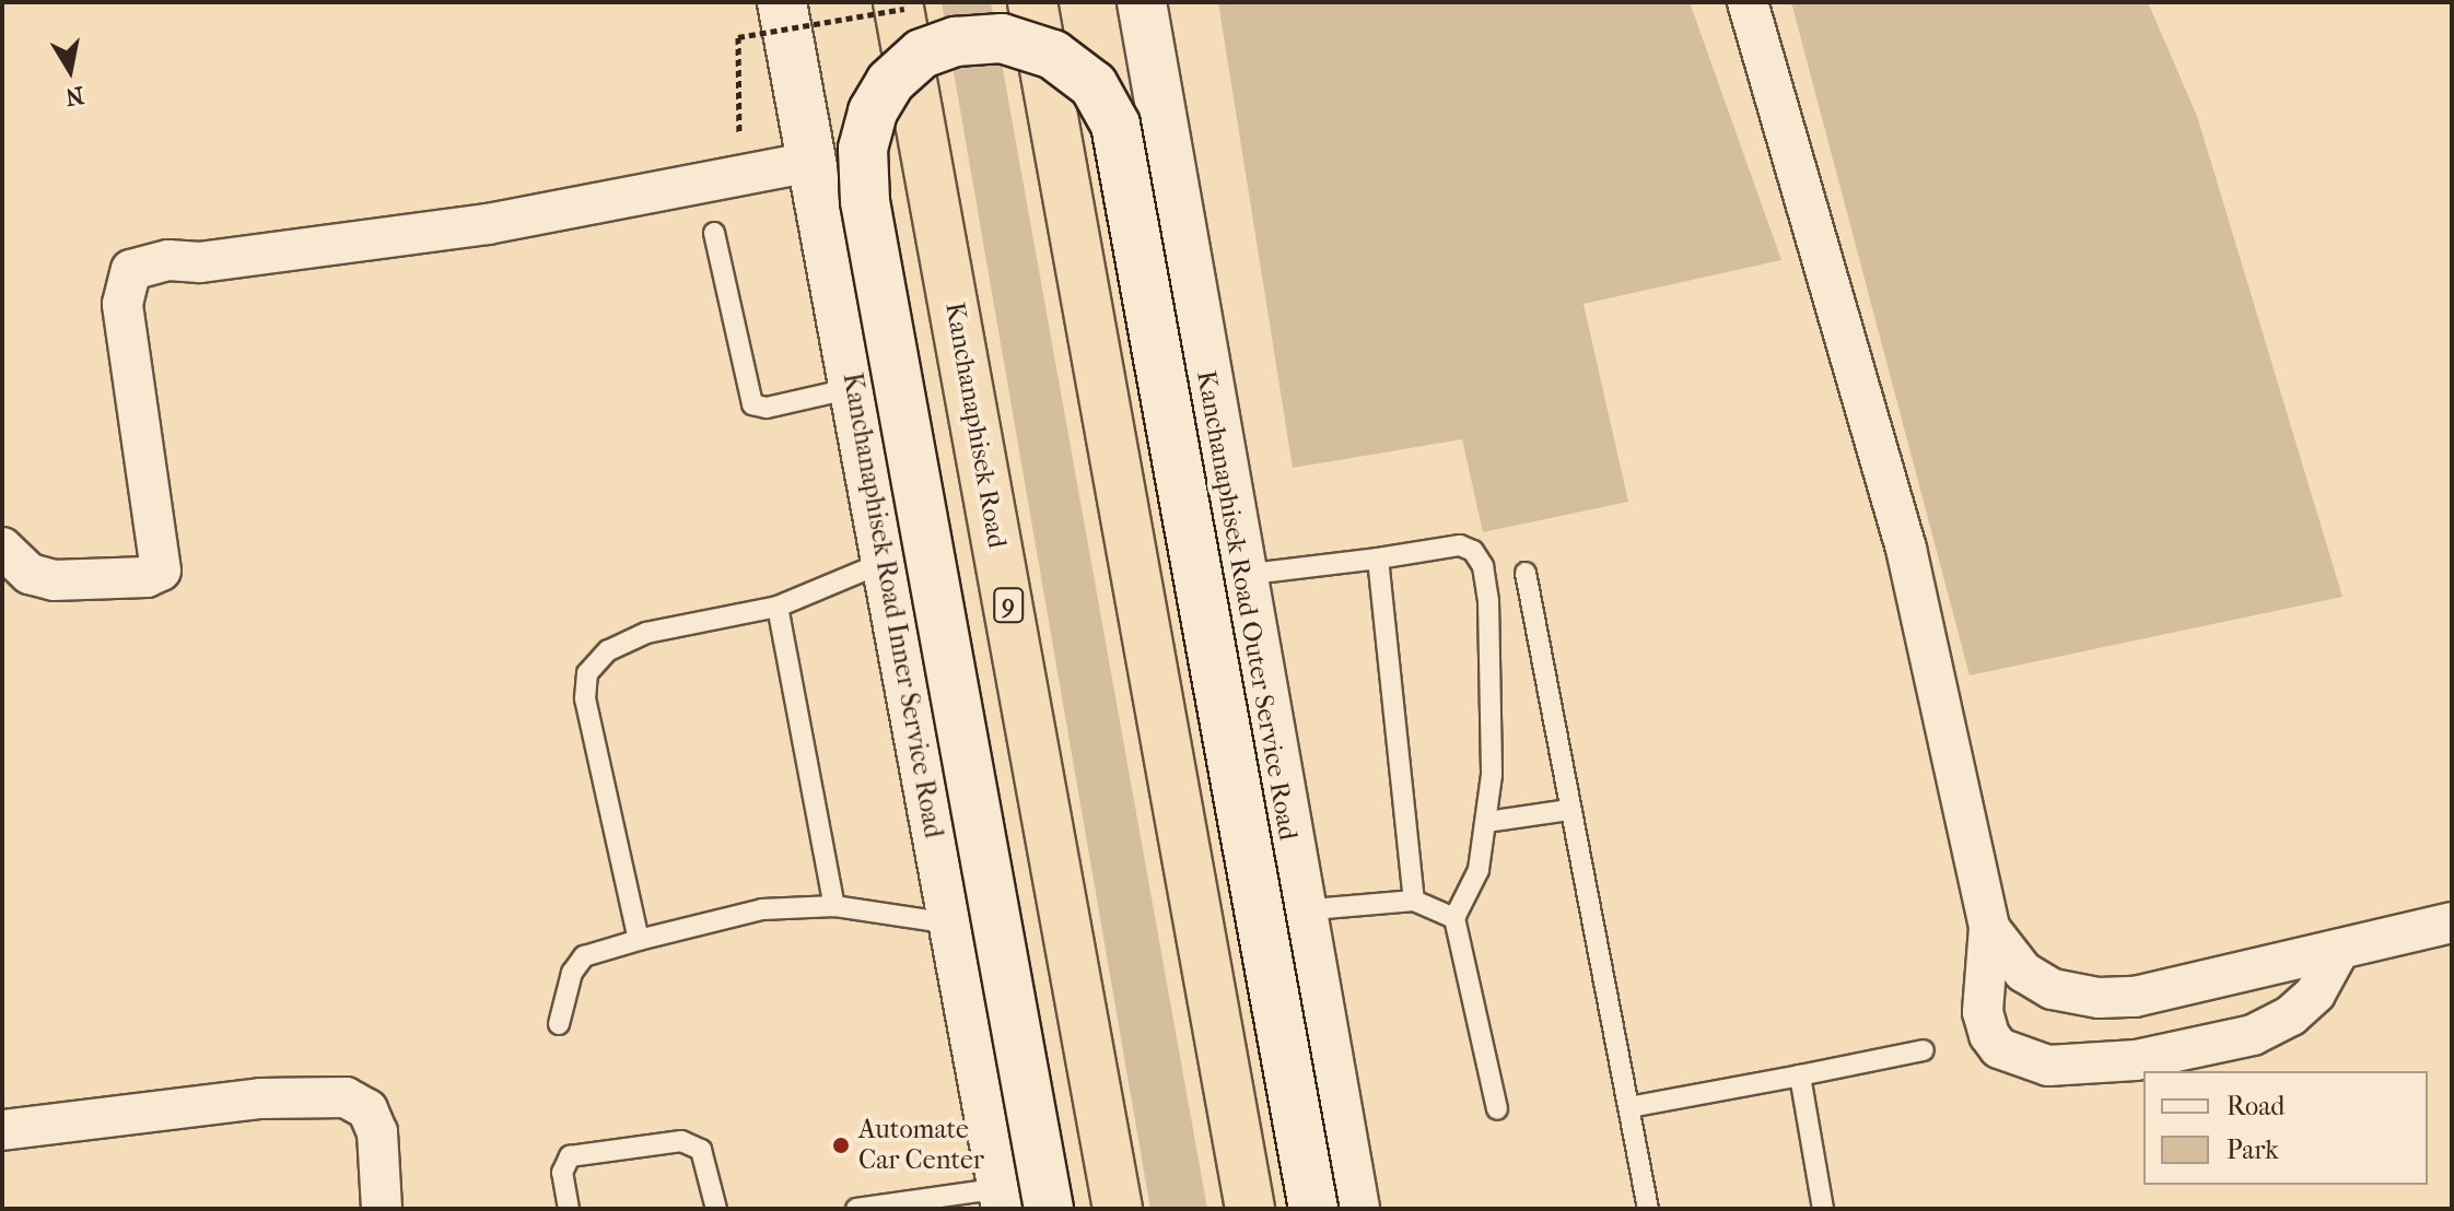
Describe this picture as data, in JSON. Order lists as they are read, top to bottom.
{
  "streets": {
    "highway": ["Kanchanaphisek Road", "9"],
    "main road": ["Kanchanaphisek Road Inner Service Road", "Kanchanaphisek Road Outer Service Road"]
  },
  "places": ["Automate Car Center"],
  "legend": ["Road", "Park"],
  "north": "bottom"
}
